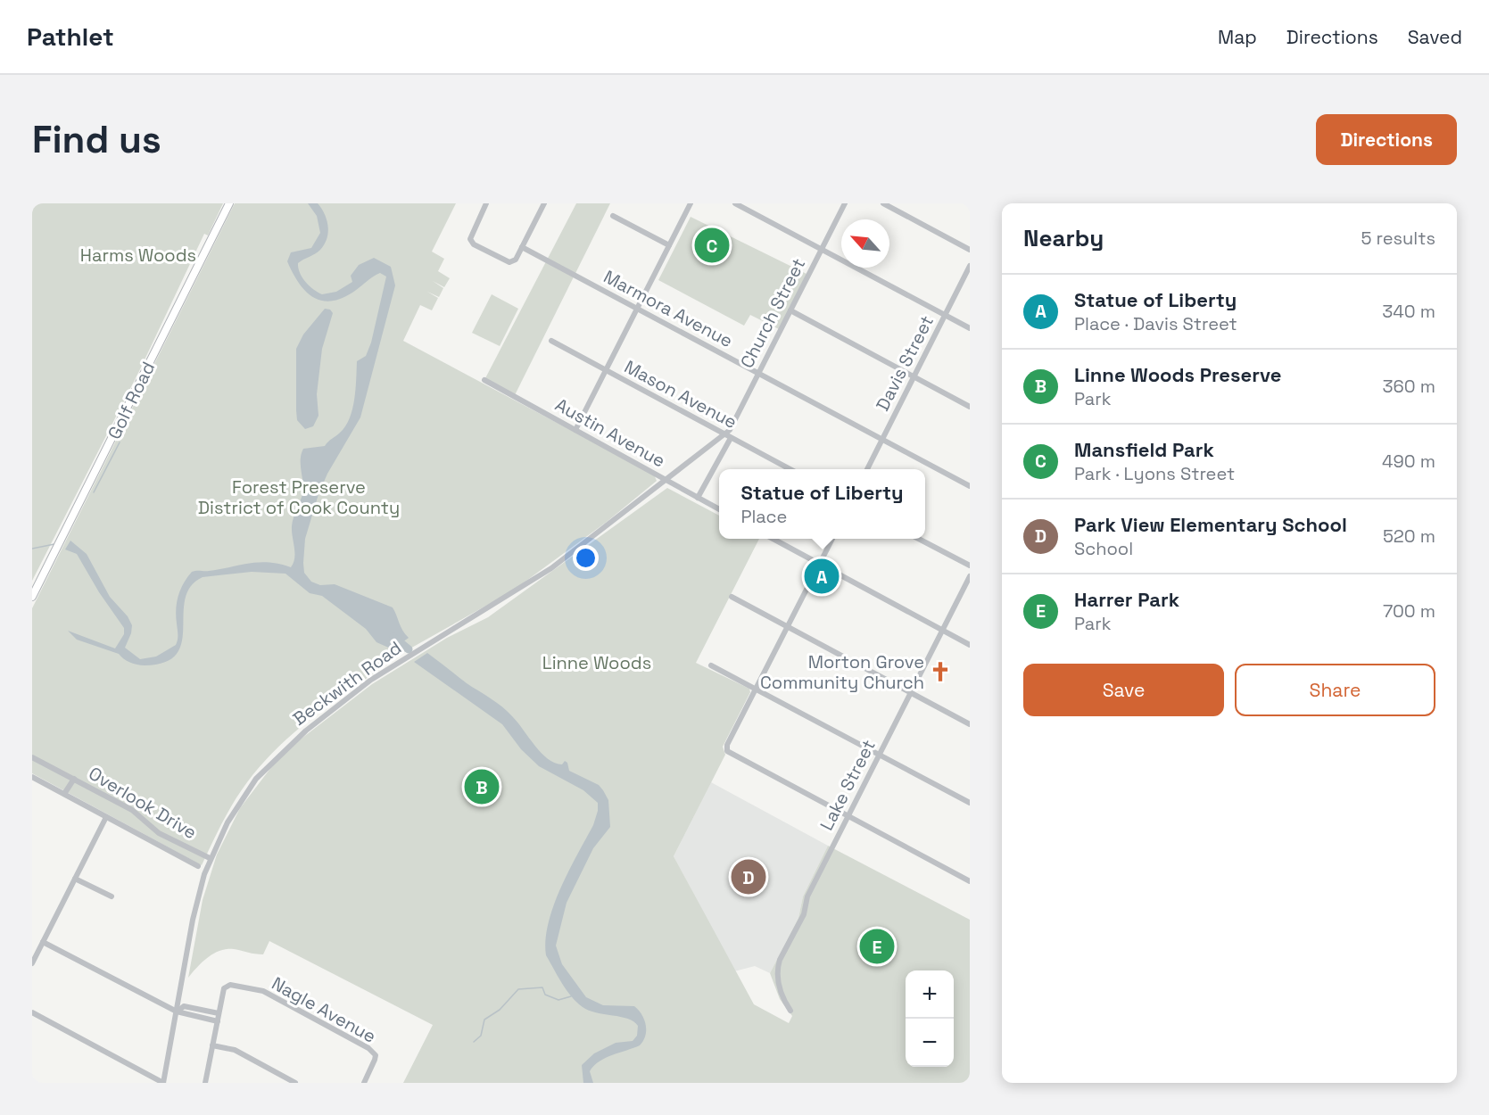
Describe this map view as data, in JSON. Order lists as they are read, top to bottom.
{
  "streets": {
    "main road": ["Golf Road"],
    "street": [
      "Marmora Avenue",
      "Church Street",
      "Davis Street",
      "Mason Avenue",
      "Austin Avenue",
      "Beckwith Road",
      "Lake Street",
      "Overlook Drive",
      "Nagle Avenue"
    ]
  },
  "crossings": [
    ["Marmora Avenue", "Church Street"],
    ["Marmora Avenue", "Davis Street"],
    ["Church Street", "Mason Avenue"],
    ["Church Street", "Beckwith Road"],
    ["Mason Avenue", "Beckwith Road"],
    ["Austin Avenue", "Beckwith Road"],
    ["Beckwith Road", "Overlook Drive"]
  ],
  "parks": ["Harms Woods", "Forest Preserve District of Cook County", "Linne Woods"],
  "places": {
    "church": ["Morton Grove Community Church"]
  },
  "north": "top left",
  "page": {
    "header": "Pathlet",
    "nav": ["Map", "Directions", "Saved"],
    "buttons": [
      "Directions",
      ["Save", "Share"]
    ],
    "title": "Find us",
    "heading": ["Nearby", "5 results"],
    "pins": [
      "C",
      "A",
      "B",
      "D",
      "E"
    ],
    "list": [
      {
        "mark": "A",
        "name": "Statue of Liberty",
        "note": "Place · Davis Street",
        "value": "340 m"
      },
      {
        "mark": "B",
        "name": "Linne Woods Preserve",
        "note": "Park",
        "value": "360 m"
      },
      {
        "mark": "C",
        "name": "Mansfield Park",
        "note": "Park · Lyons Street",
        "value": "490 m"
      },
      {
        "mark": "D",
        "name": "Park View Elementary School",
        "note": "School",
        "value": "520 m"
      },
      {
        "mark": "E",
        "name": "Harrer Park",
        "note": "Park",
        "value": "700 m"
      }
    ],
    "popup": ["Statue of Liberty", "Place"],
    "map_buttons": ["+", "−"]
  }
}
